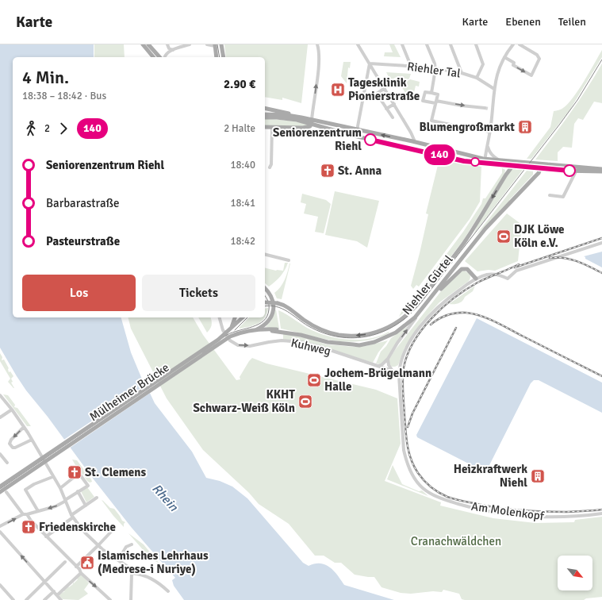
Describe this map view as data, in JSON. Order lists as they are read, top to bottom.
{
  "streets": {
    "main road": ["Niehler Gürtel", "Mülheimer Brücke"],
    "street": ["Riehler Tal", "Kuhweg", "Am Molenkopf"]
  },
  "crossings": [
    ["Niehler Gürtel", "Mülheimer Brücke"],
    ["Kuhweg", "Am Molenkopf"]
  ],
  "one_way": ["Kuhweg"],
  "water": ["Rhein"],
  "parks": ["Cranachwäldchen"],
  "places": {
    "hospital": ["Tagesklinik Pionierstraße"],
    "building": ["Blumengroßmarkt", "Heizkraftwerk Niehl"],
    "other": ["Seniorenzentrum Riehl"],
    "church": ["St. Anna", "St. Clemens", "Friedenskirche"],
    "sports": ["DJK Löwe Köln e.V.", "Jochem-Brügelmann Halle", "KKHT Schwarz-Weiß Köln"],
    "public building": ["Islamisches Lehrhaus (Medrese-i Nuriye)"]
  },
  "lines": ["bus line 140"],
  "north": "bottom right",
  "page": {
    "header": "Karte",
    "nav": ["Karte", "Ebenen", "Teilen"],
    "on_map": "140",
    "heading": ["4 Min.", "18:38 – 18:42 · Bus", "2.90 €"],
    "legs": ["2", "140", "2 Halte"],
    "list": [
      {
        "name": "Seniorenzentrum Riehl",
        "value": "18:40"
      },
      {
        "name": "Barbarastraße",
        "value": "18:41"
      },
      {
        "name": "Pasteurstraße",
        "value": "18:42"
      }
    ],
    "buttons": ["Los", "Tickets"]
  }
}
